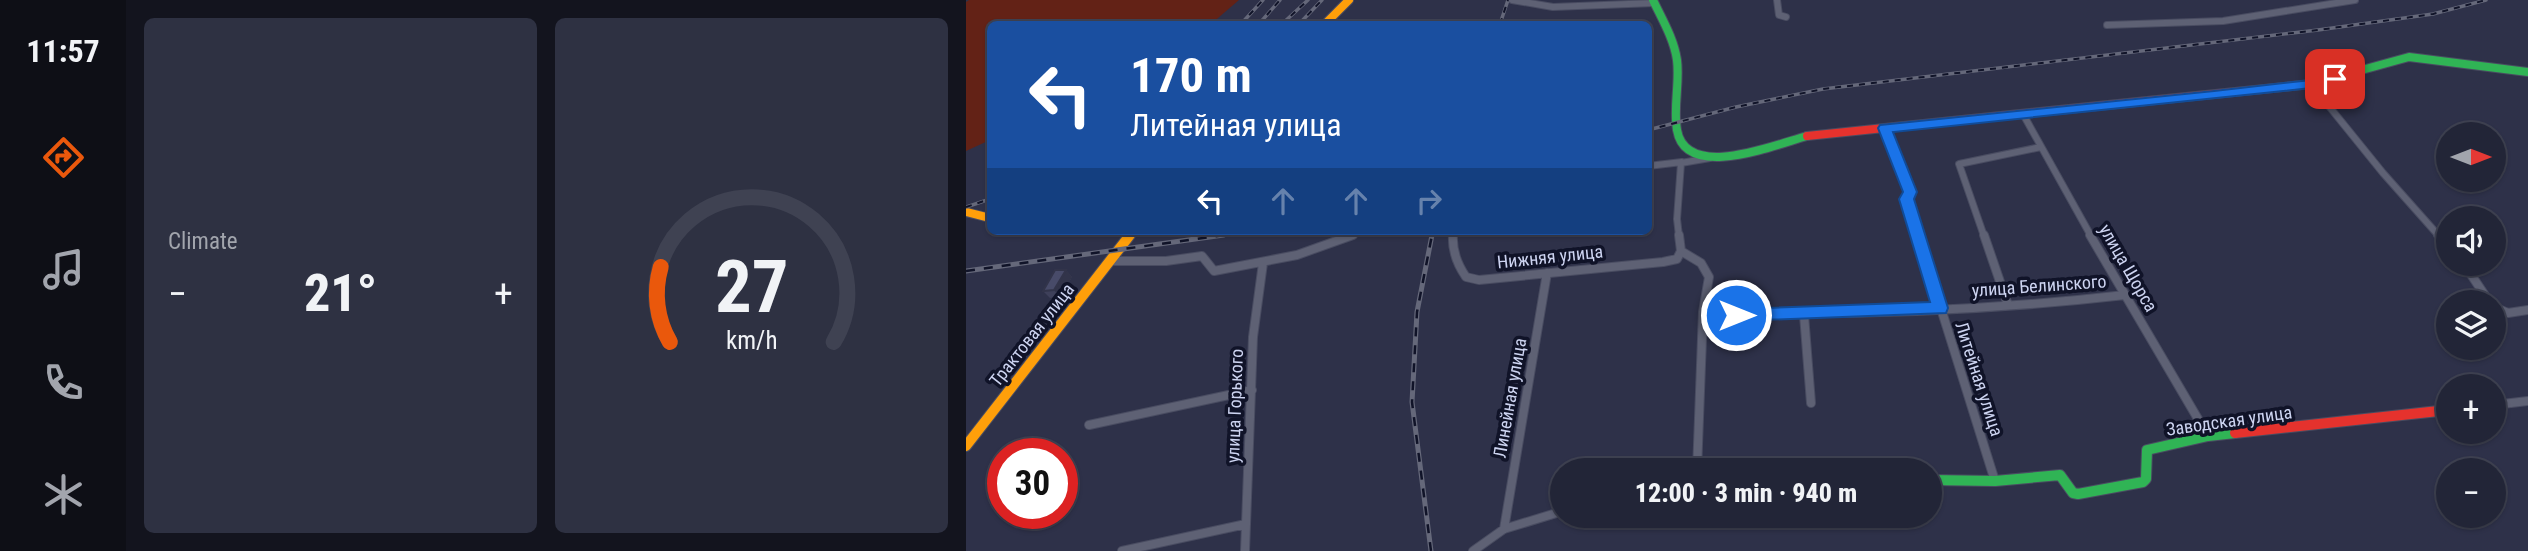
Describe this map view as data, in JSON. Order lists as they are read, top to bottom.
{
  "streets": {
    "main road": ["Трактовая улица", "Заводская улица"],
    "street": [
      "Нижняя улица",
      "улица Щорса",
      "улица Белинского",
      "Литейная улица",
      "Линейная улица",
      "улица Горького"
    ]
  },
  "crossings": [
    ["Нижняя улица", "Линейная улица"],
    ["улица Щорса", "улица Белинского"],
    ["улица Щорса", "Заводская улица"],
    ["улица Белинского", "Литейная улица"],
    ["Литейная улица", "Заводская улица"]
  ],
  "north": "right",
  "page": {
    "tabs": "11:57",
    "tile": "Climate",
    "turn": ["170 m", "Литейная улица"],
    "map_buttons": ["+", "−"],
    "heat": ["−", "21°", "+"],
    "limit": "30",
    "trip": "12:00 · 3 min · 940 m",
    "gauge": ["27", "km/h"]
  }
}
